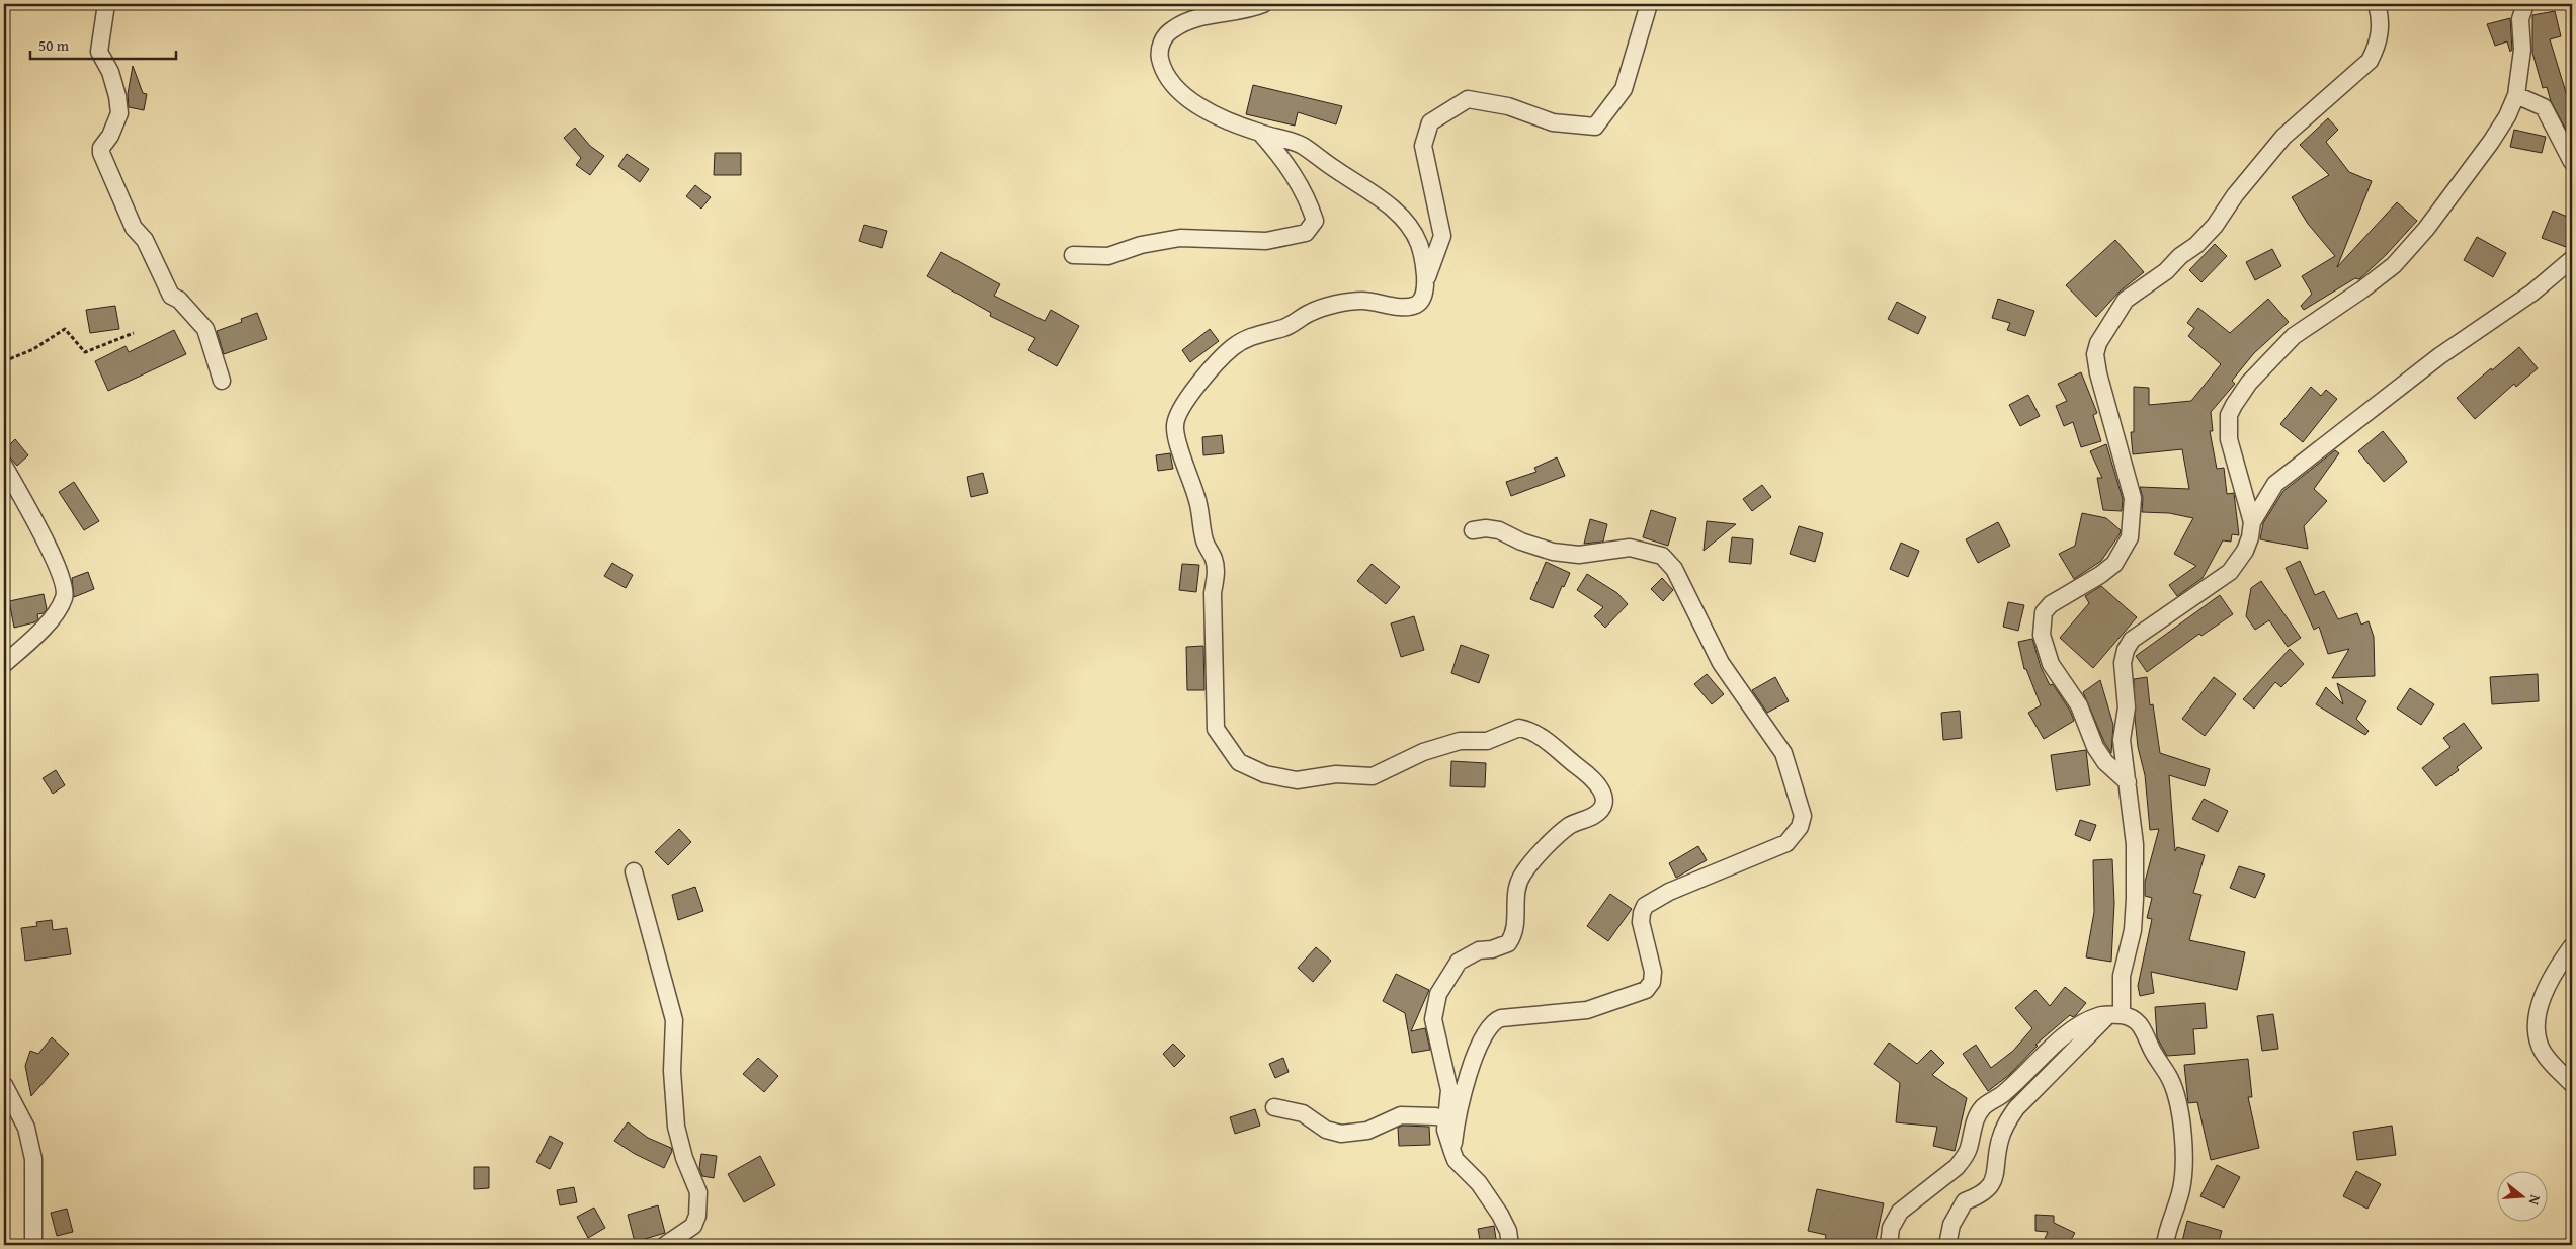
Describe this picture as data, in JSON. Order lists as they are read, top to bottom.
{
  "scale_bar": "50 m",
  "north": "right"
}
